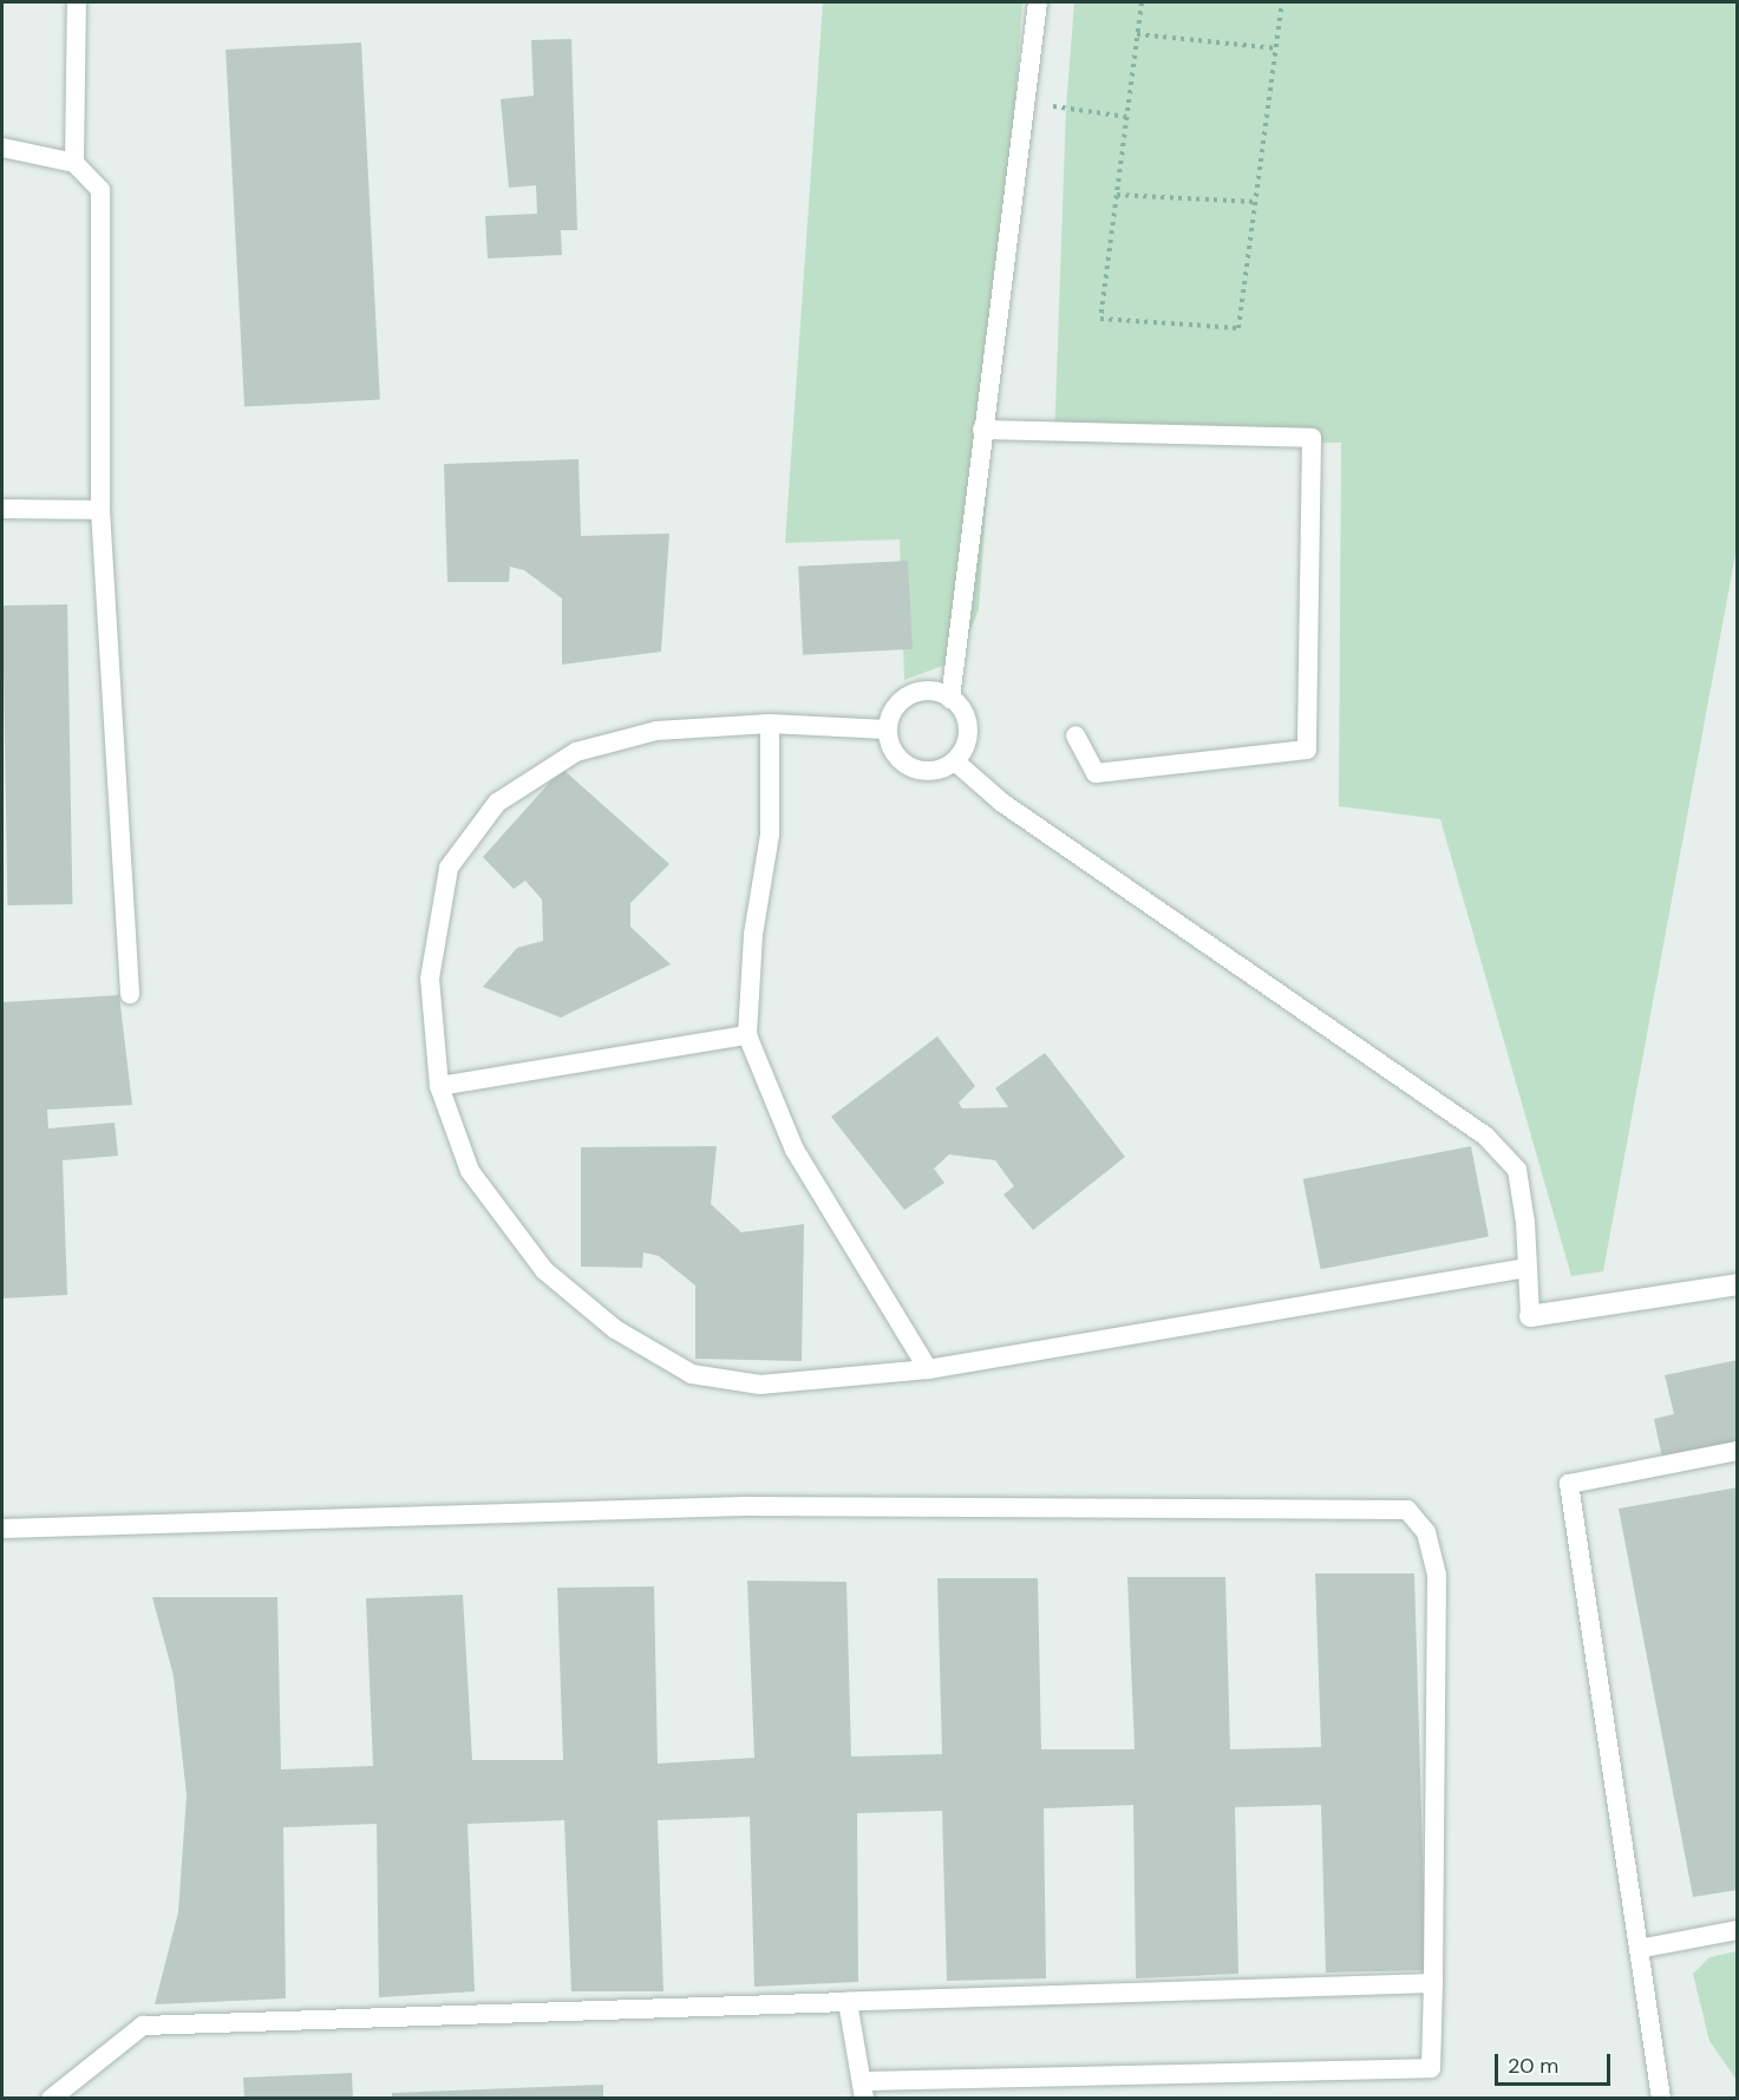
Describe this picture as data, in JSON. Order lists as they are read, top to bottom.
{
  "scale_bar": "20 m"
}
